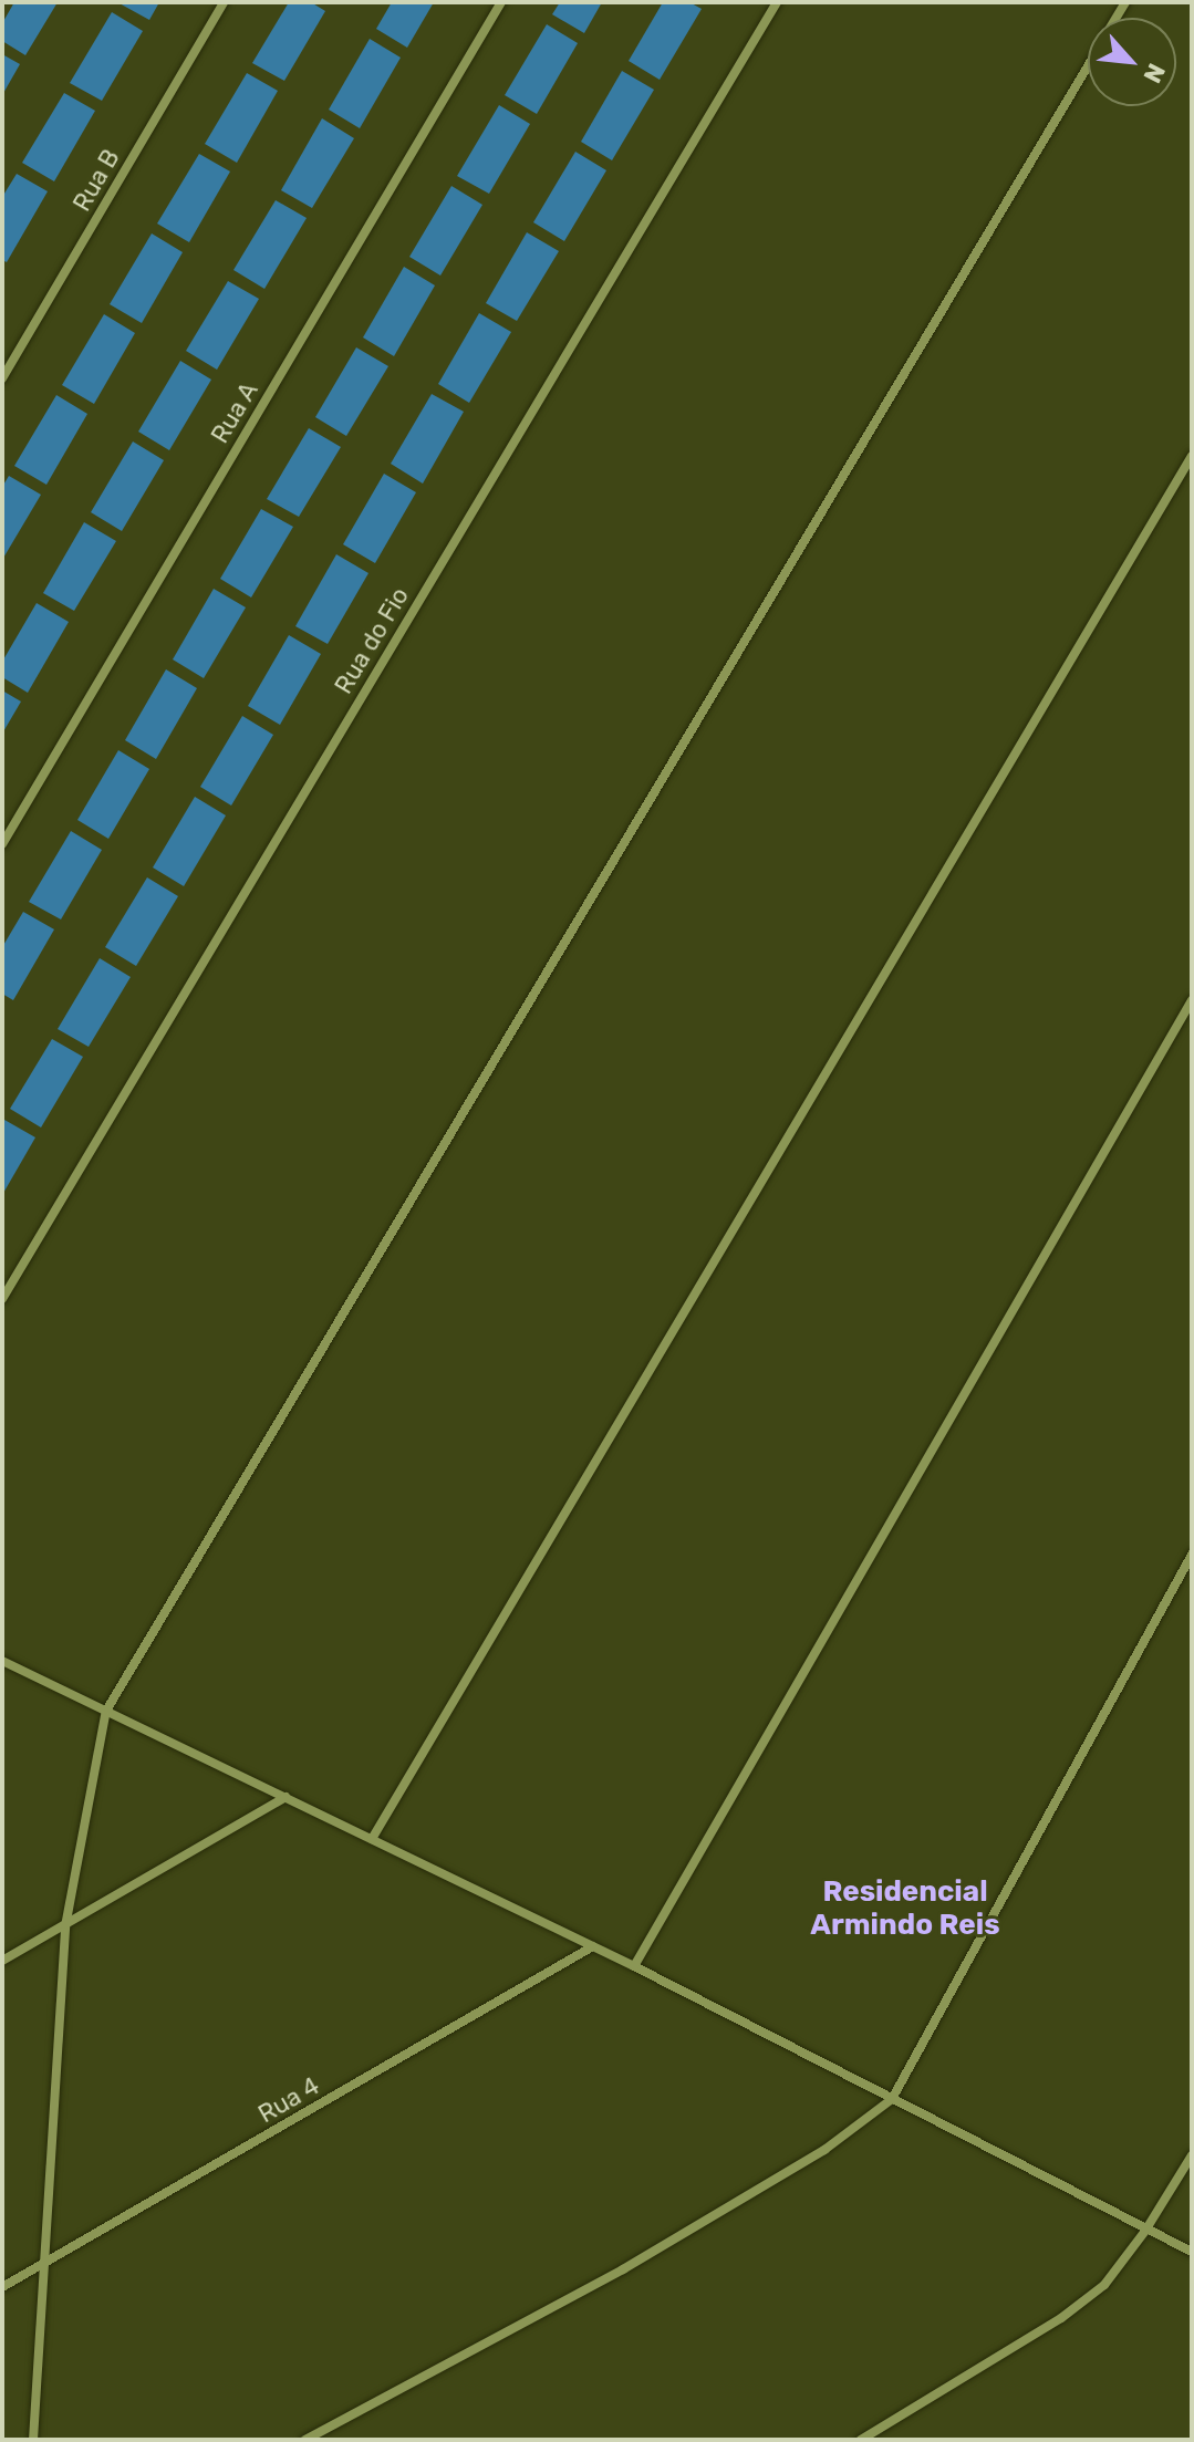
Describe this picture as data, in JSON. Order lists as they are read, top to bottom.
{
  "streets": {
    "street": [
      "Rua B",
      "Rua A",
      "Rua do Fio",
      "Rua 4"
    ]
  },
  "districts": ["Residencial Armindo Reis"],
  "north": "bottom right"
}
